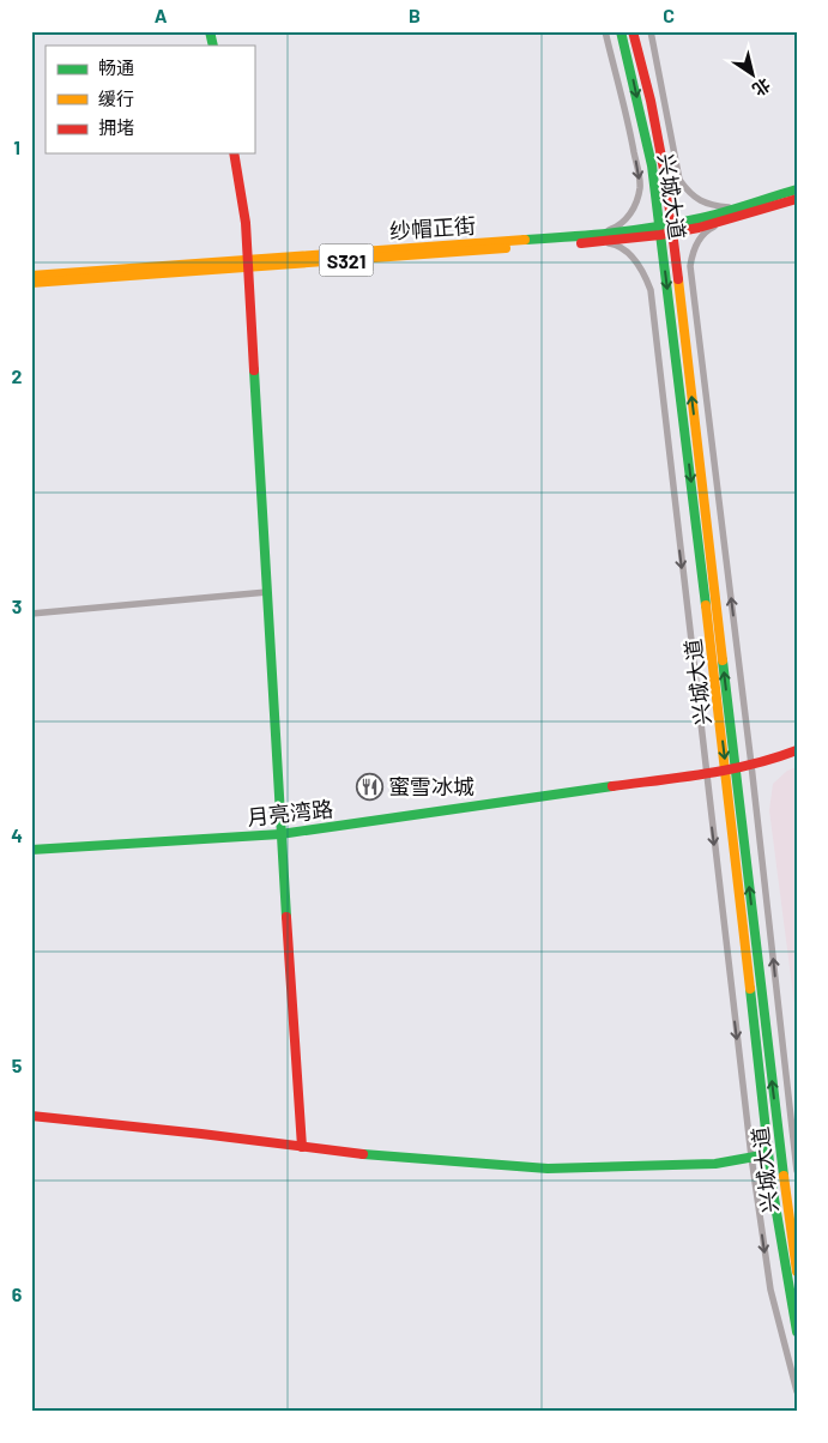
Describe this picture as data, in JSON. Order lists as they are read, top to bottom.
{
  "streets": {
    "main road": [
      "兴城大道",
      "纱帽正街",
      "S321",
      "月亮湾路"
    ]
  },
  "crossings": [
    ["兴城大道", "纱帽正街"],
    ["兴城大道", "月亮湾路"]
  ],
  "places": {
    "restaurant": ["蜜雪冰城"]
  },
  "legend": ["畅通", "缓行", "拥堵"],
  "north": "bottom right",
  "grid": {
    "columns": ["A", "B", "C"],
    "rows": [
      "1",
      "2",
      "3",
      "4",
      "5",
      "6"
    ]
  }
}
